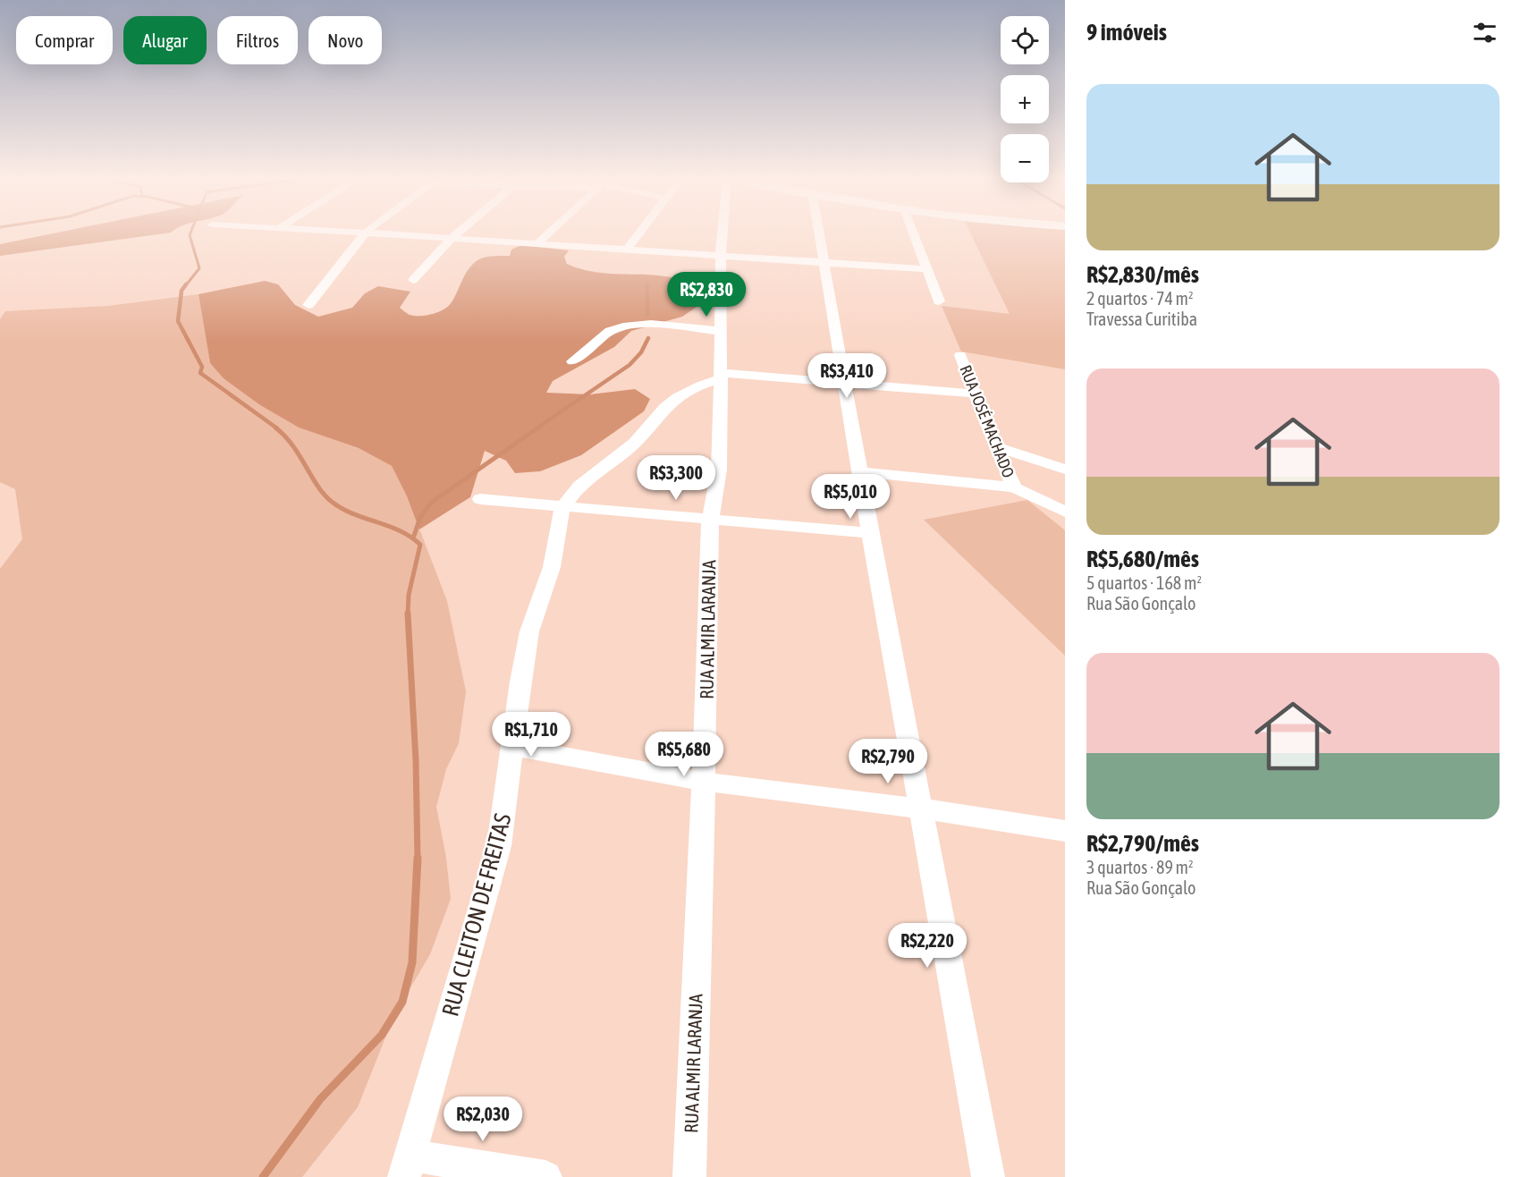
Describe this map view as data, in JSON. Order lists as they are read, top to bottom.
{
  "streets": {
    "street": ["RUA JOSÉ MACHADO", "RUA ALMIR LARANJA", "RUA CLEITON DE FREITAS"]
  },
  "crossings": [
    ["RUA ALMIR LARANJA", "RUA CLEITON DE FREITAS"]
  ],
  "page": {
    "heading": "9 imóveis",
    "map_buttons": ["+", "−"],
    "chip": [
      "Comprar",
      "Alugar",
      "Filtros",
      "Novo"
    ],
    "list": [
      {
        "name": "R$2,830/mês",
        "note": "2 quartos · 74 m² · Travessa Curitiba"
      },
      {
        "name": "R$5,680/mês",
        "note": "5 quartos · 168 m² · Rua São Gonçalo"
      },
      {
        "name": "R$2,790/mês",
        "note": "3 quartos · 89 m² · Rua São Gonçalo"
      }
    ],
    "price": [
      "R$2,830",
      "R$3,410",
      "R$3,300",
      "R$5,010",
      "R$1,710",
      "R$5,680",
      "R$2,790",
      "R$2,220",
      "R$2,030"
    ]
  }
}
